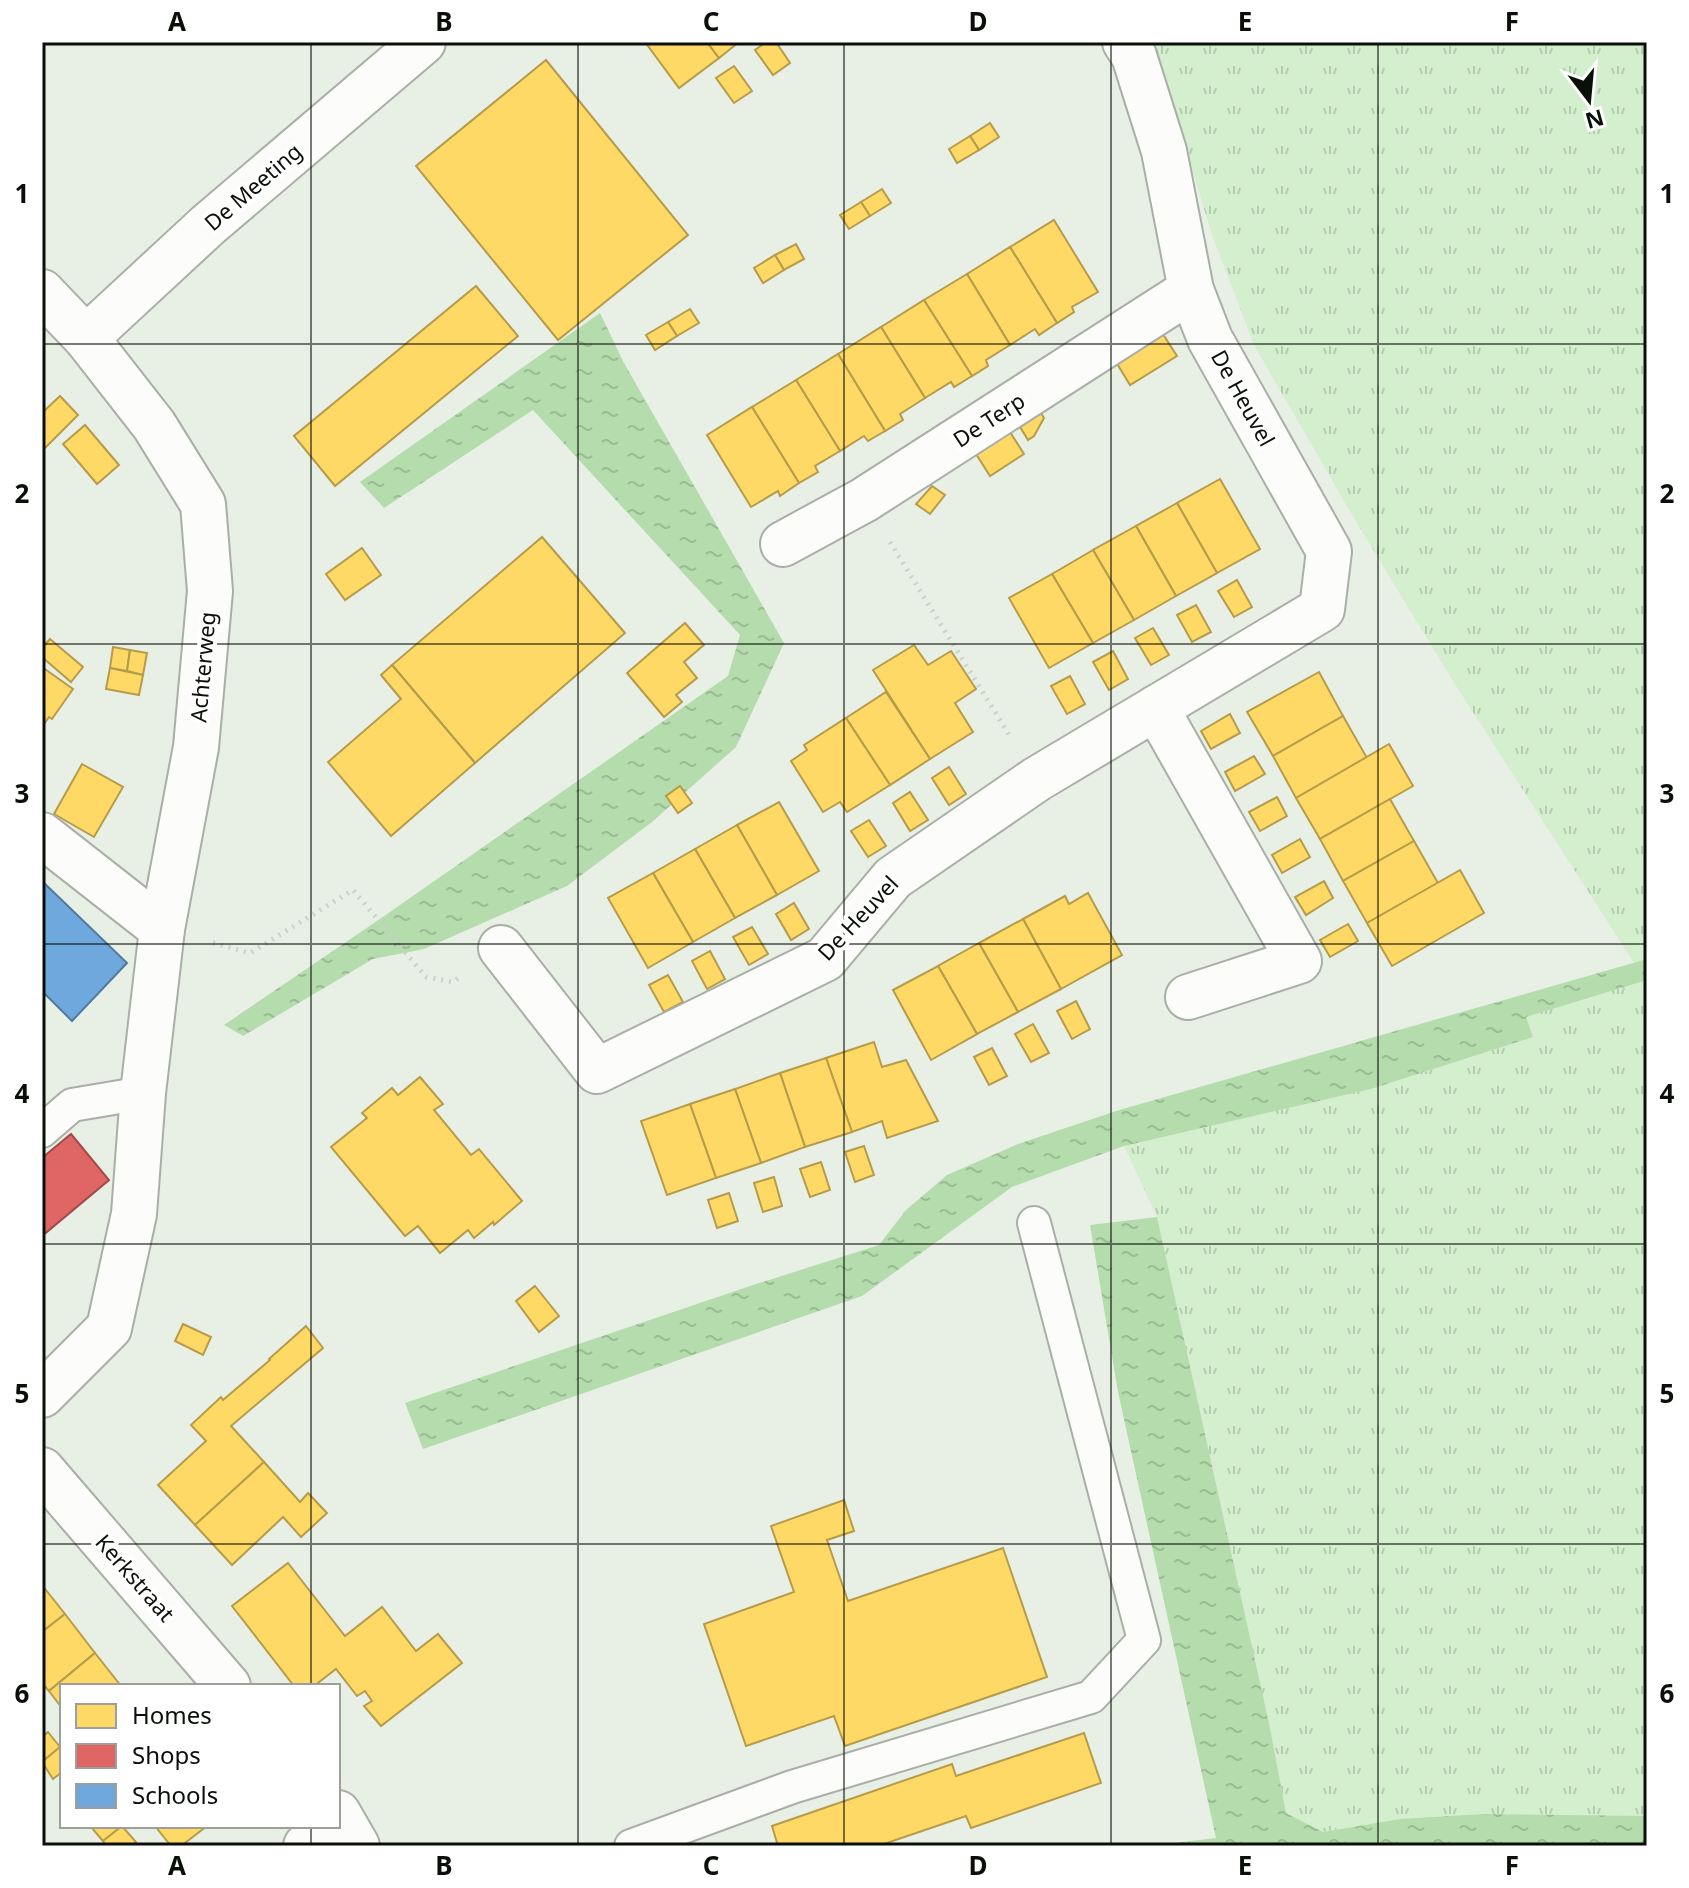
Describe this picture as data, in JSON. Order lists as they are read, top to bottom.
{
  "streets": {
    "street": [
      "De Meeting",
      "De Heuvel",
      "De Terp",
      "Achterweg",
      "Kerkstraat"
    ]
  },
  "crossings": [
    ["De Meeting", "Achterweg"],
    ["De Heuvel", "De Terp"]
  ],
  "legend": ["Homes", "Shops", "Schools"],
  "north": "bottom",
  "grid": {
    "columns": [
      "A",
      "B",
      "C",
      "D",
      "E",
      "F"
    ],
    "rows": [
      "1",
      "2",
      "3",
      "4",
      "5",
      "6"
    ]
  }
}
